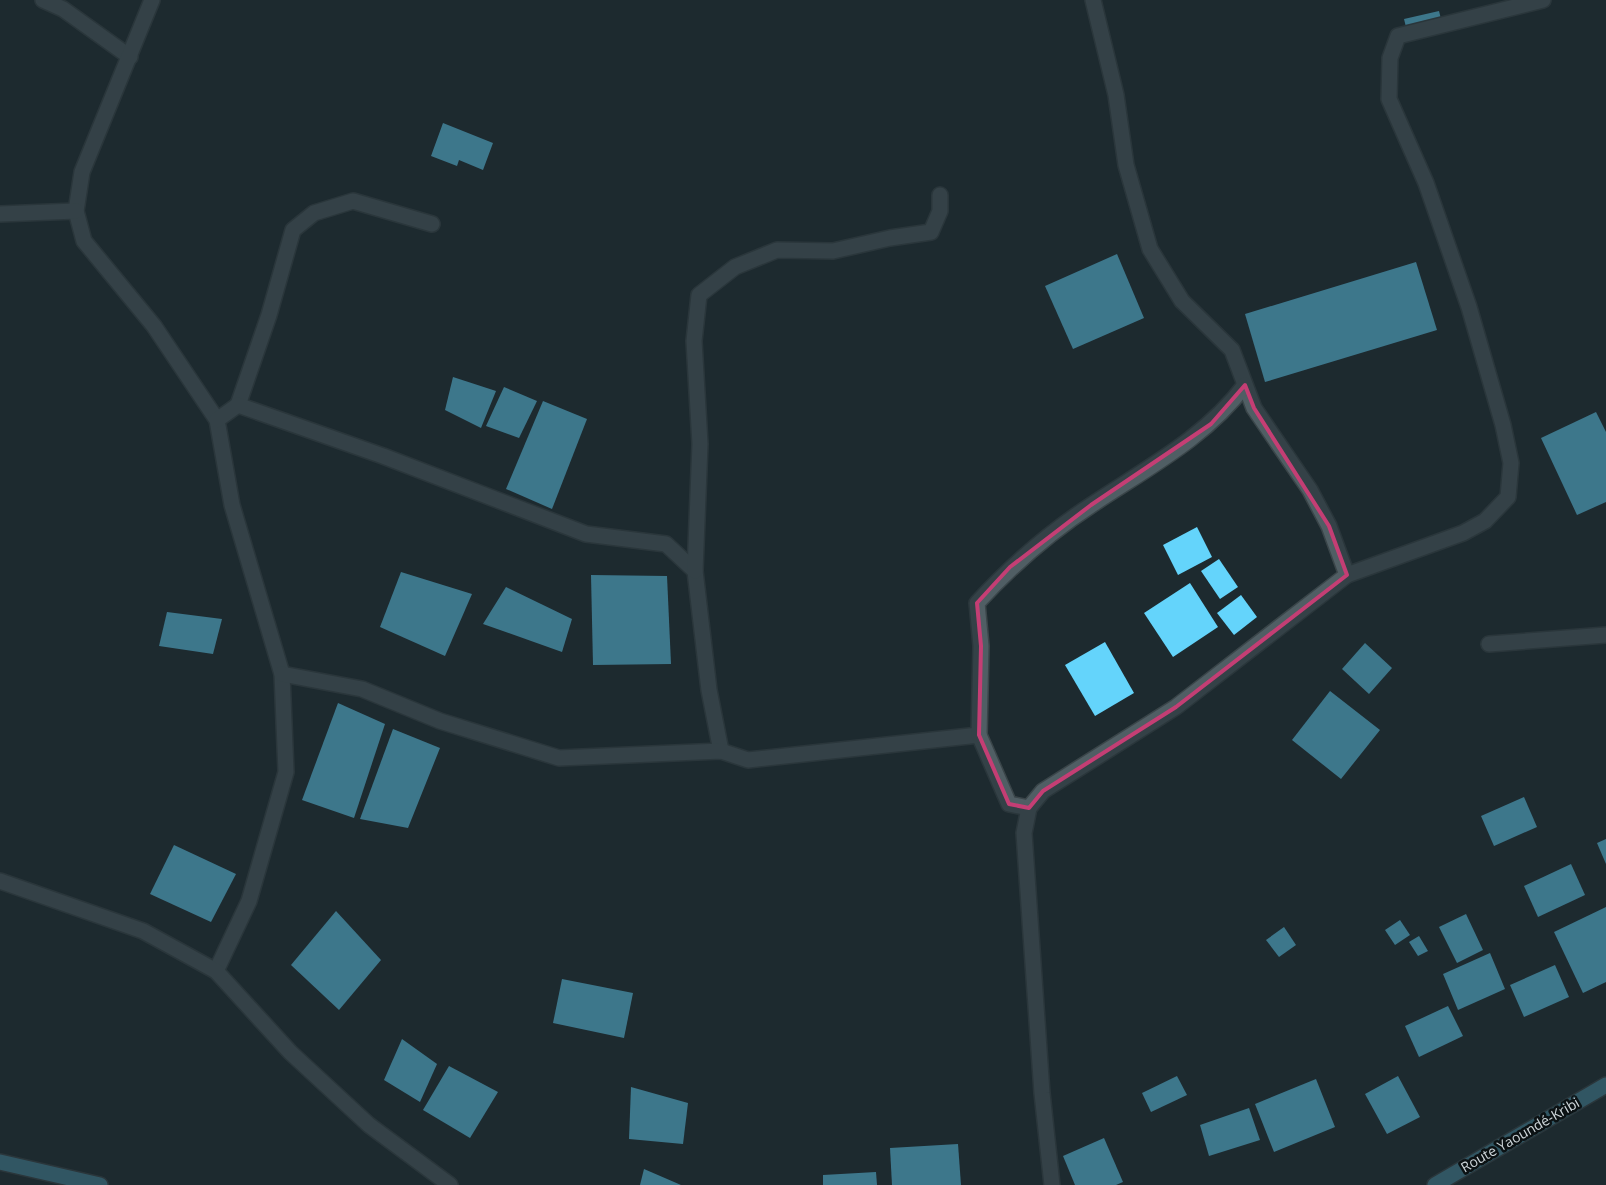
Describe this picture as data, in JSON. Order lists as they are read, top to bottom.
{
  "streets": {
    "main road": ["Route Yaoundé-Kribi"]
  }
}
